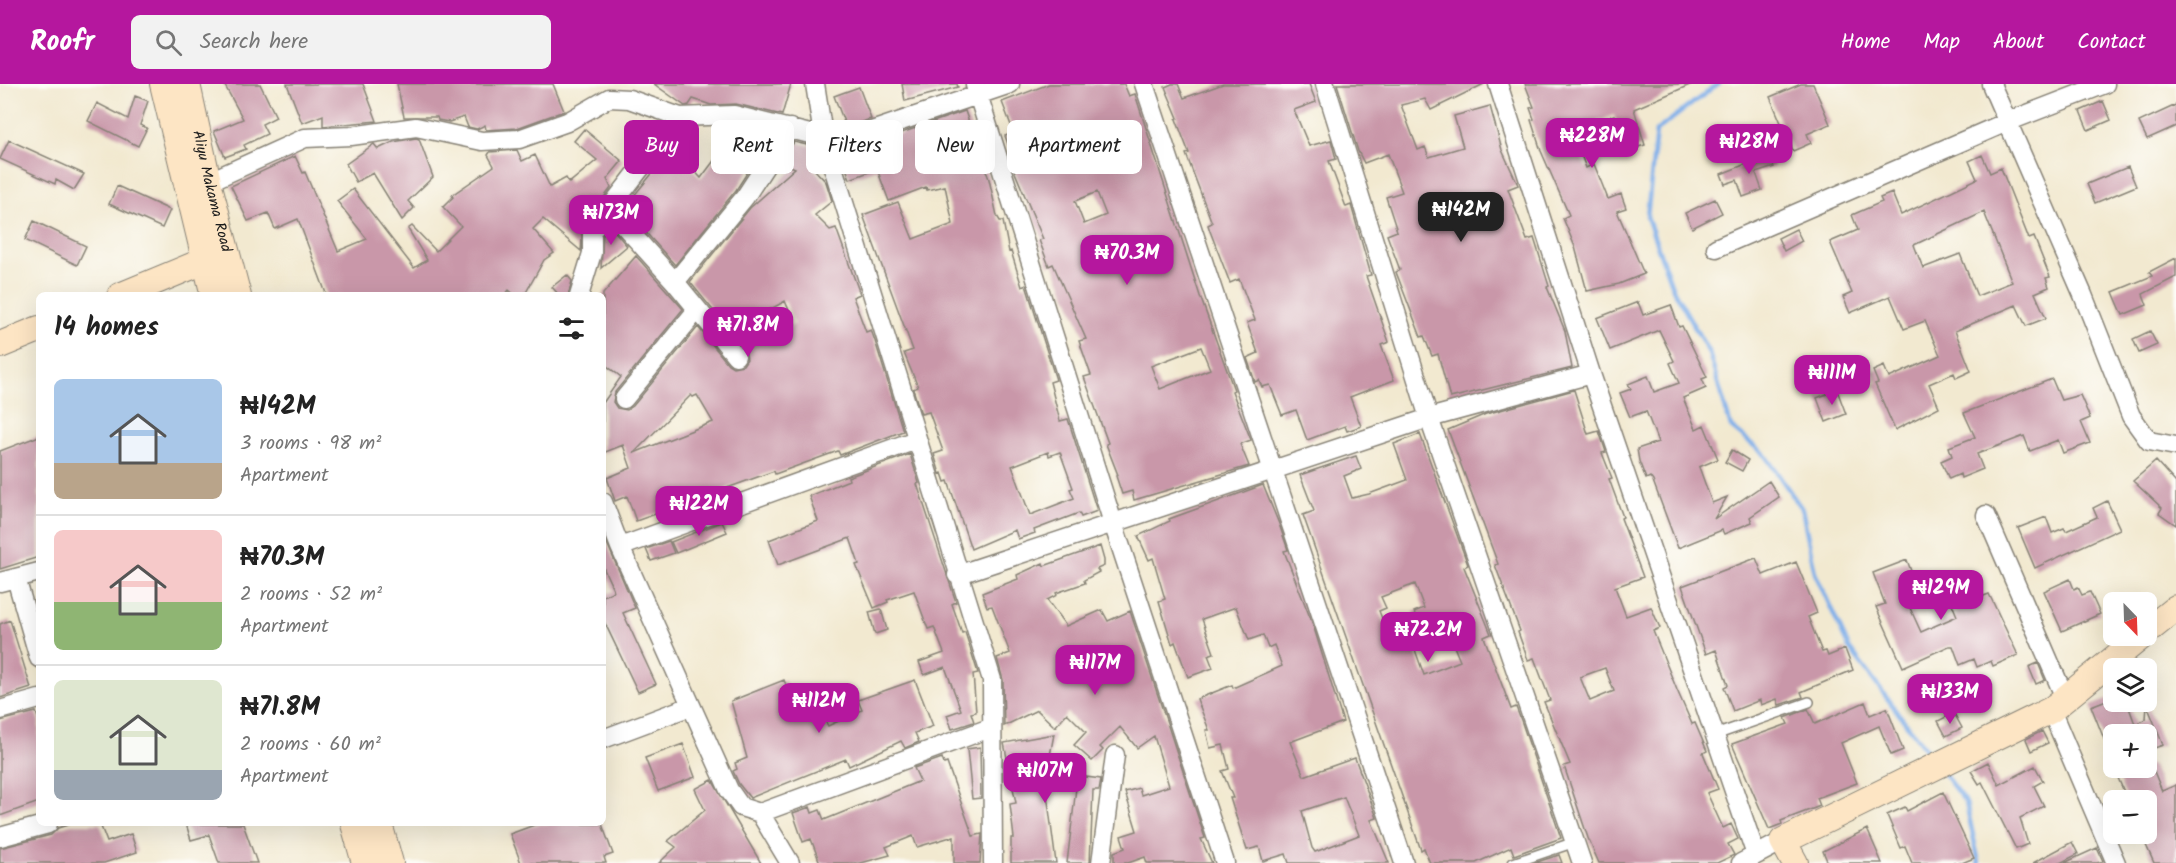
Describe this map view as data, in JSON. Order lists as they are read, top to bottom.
{
  "streets": {
    "street": ["Aliyu Makama Road"]
  },
  "north": "bottom right",
  "page": {
    "header": "Roofr",
    "search": "Search here",
    "nav": [
      "Home",
      "Map",
      "About",
      "Contact"
    ],
    "price": [
      "₦228M",
      "₦128M",
      "₦142M",
      "₦173M",
      "₦70.3M",
      "₦71.8M",
      "₦111M",
      "₦122M",
      "₦129M",
      "₦72.2M",
      "₦117M",
      "₦133M",
      "₦112M",
      "₦107M"
    ],
    "chip": [
      "Buy",
      "Rent",
      "Filters",
      "New",
      "Apartment"
    ],
    "heading": "14 homes",
    "list": [
      {
        "name": "₦142M",
        "note": "3 rooms · 98 m² · Apartment"
      },
      {
        "name": "₦70.3M",
        "note": "2 rooms · 52 m² · Apartment"
      },
      {
        "name": "₦71.8M",
        "note": "2 rooms · 60 m² · Apartment"
      }
    ],
    "map_buttons": ["+", "−"]
  }
}
